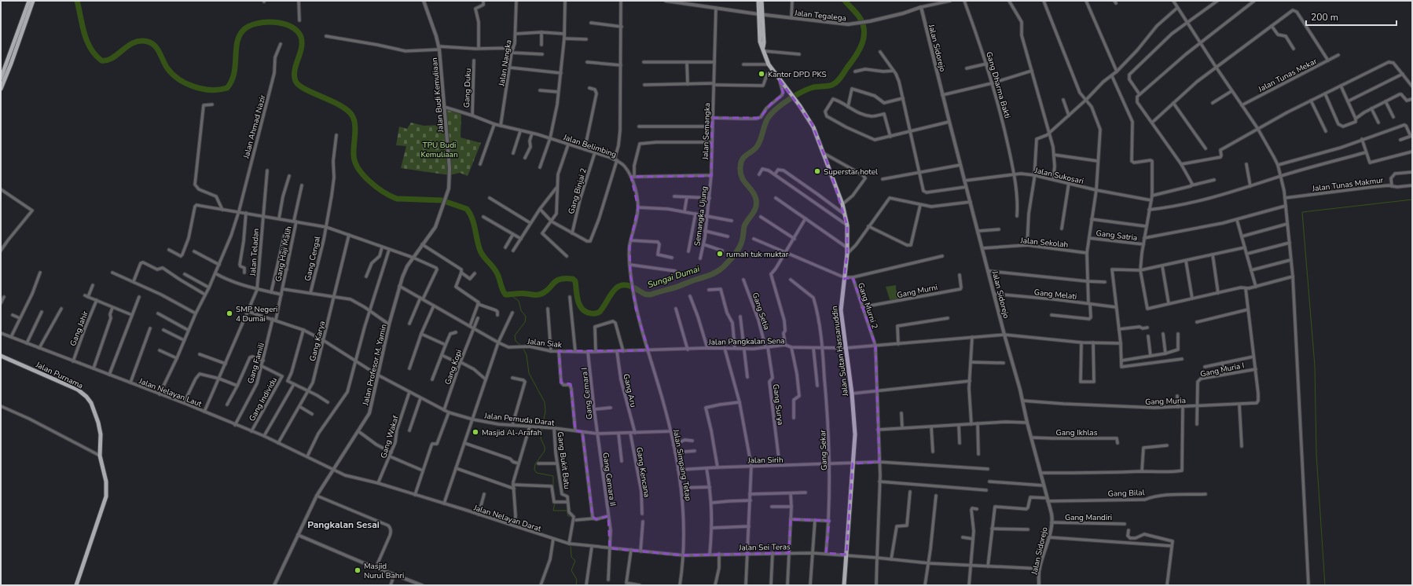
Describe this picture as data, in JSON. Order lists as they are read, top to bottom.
{
  "streets": {
    "main road": ["Jalan Sultan Hassanuddin", "Jalan Purnama"],
    "street": [
      "Jalan Tegalega",
      "Jalan Sidorejo",
      "Jalan Nangka",
      "Jalan Tunas Mekar",
      "Gang Dharma Bakti",
      "Gang Duku",
      "Jalan Budi Kemuliaan",
      "Jalan Ahmad Nazir",
      "Jalan Semangka",
      "Jalan Belimbing",
      "Jalan Sukosari",
      "Jalan Tunas Makmur",
      "Gang Binjai 2",
      "Semangka Ujung",
      "Gang Satria",
      "Jalan Sekolah",
      "Jalan Teladan",
      "Gang Haji Malih",
      "Gang Cengal",
      "Gang Murni",
      "Gang Melati",
      "Gang Murni 2",
      "Gang Setia",
      "Gang Jahir",
      "Gang Karya",
      "Jalan Pangkalan Sena",
      "Jalan Siak",
      "Gang Famili",
      "Jalan Profesor M. Yamin",
      "Gang Kopi",
      "Gang Muria I",
      "Gang Aru",
      "Jalan Nelayan Laut",
      "Gang Cemara I",
      "Gang Individu",
      "Gang Muria",
      "Gang Surya",
      "Jalan Pemuda Darat",
      "Gang Ikhlas",
      "Gang Wakaf",
      "Gang Sekar",
      "Jalan Sirih",
      "Gang Bukit Batu",
      "Jalan Simpang Tetap",
      "Gang Kencana",
      "Gang Cemara II",
      "Gang Bilal",
      "Gang Mandiri",
      "Jalan Nelayan Darat",
      "Jalan Sei Teras"
    ]
  },
  "crossings": [
    ["Jalan Tegalega", "Jalan Sidorejo"],
    ["Jalan Tegalega", "Jalan Semangka"],
    ["Jalan Sidorejo", "Jalan Sukosari"],
    ["Jalan Sidorejo", "Jalan Sekolah"],
    ["Jalan Sidorejo", "Gang Melati"],
    ["Jalan Sidorejo", "Jalan Pangkalan Sena"],
    ["Jalan Sidorejo", "Gang Muria"],
    ["Jalan Sidorejo", "Gang Ikhlas"],
    ["Jalan Sidorejo", "Gang Bilal"],
    ["Jalan Sidorejo", "Gang Mandiri"],
    ["Jalan Sidorejo", "Jalan Sei Teras"],
    ["Jalan Nangka", "Jalan Belimbing"],
    ["Gang Dharma Bakti", "Jalan Sukosari"],
    ["Gang Duku", "Jalan Belimbing"],
    ["Jalan Budi Kemuliaan", "Jalan Belimbing"],
    ["Jalan Budi Kemuliaan", "Jalan Profesor M. Yamin"],
    ["Jalan Ahmad Nazir", "Jalan Nelayan Laut"],
    ["Jalan Semangka", "Semangka Ujung"],
    ["Jalan Belimbing", "Gang Binjai 2"],
    ["Jalan Belimbing", "Jalan Pangkalan Sena"],
    ["Jalan Belimbing", "Jalan Siak"],
    ["Jalan Belimbing", "Jalan Simpang Tetap"],
    ["Jalan Teladan", "Jalan Nelayan Laut"],
    ["Jalan Teladan", "Jalan Pemuda Darat"],
    ["Gang Haji Malih", "Gang Famili"],
    ["Gang Murni", "Gang Murni 2"],
    ["Gang Murni 2", "Jalan Pangkalan Sena"],
    ["Gang Murni 2", "Jalan Sultan Hassanuddin"],
    ["Gang Murni 2", "Jalan Sirih"],
    ["Gang Murni 2", "Jalan Sei Teras"],
    ["Gang Setia", "Jalan Pangkalan Sena"],
    ["Gang Setia", "Gang Surya"],
    ["Gang Jahir", "Jalan Nelayan Laut"],
    ["Gang Karya", "Jalan Nelayan Laut"],
    ["Gang Karya", "Jalan Pemuda Darat"],
    ["Jalan Pangkalan Sena", "Jalan Siak"],
    ["Jalan Pangkalan Sena", "Jalan Sultan Hassanuddin"],
    ["Jalan Pangkalan Sena", "Gang Surya"],
    ["Jalan Pangkalan Sena", "Gang Sekar"],
    ["Jalan Pangkalan Sena", "Jalan Simpang Tetap"],
    ["Jalan Siak", "Jalan Profesor M. Yamin"],
    ["Jalan Siak", "Gang Kopi"],
    ["Jalan Siak", "Gang Aru"],
    ["Jalan Siak", "Gang Cemara I"],
    ["Jalan Siak", "Jalan Simpang Tetap"],
    ["Jalan Sultan Hassanuddin", "Jalan Sirih"],
    ["Jalan Sultan Hassanuddin", "Jalan Sei Teras"],
    ["Gang Famili", "Jalan Nelayan Laut"],
    ["Gang Famili", "Gang Individu"],
    ["Gang Famili", "Jalan Pemuda Darat"],
    ["Jalan Profesor M. Yamin", "Jalan Nelayan Laut"],
    ["Jalan Profesor M. Yamin", "Jalan Pemuda Darat"],
    ["Jalan Profesor M. Yamin", "Jalan Nelayan Darat"],
    ["Gang Kopi", "Jalan Pemuda Darat"],
    ["Gang Muria I", "Gang Muria"],
    ["Gang Aru", "Jalan Pemuda Darat"],
    ["Jalan Nelayan Laut", "Gang Individu"],
    ["Jalan Nelayan Laut", "Jalan Nelayan Darat"],
    ["Gang Cemara I", "Jalan Pemuda Darat"],
    ["Gang Cemara I", "Gang Cemara II"],
    ["Gang Surya", "Jalan Sirih"],
    ["Jalan Pemuda Darat", "Gang Wakaf"],
    ["Jalan Pemuda Darat", "Gang Bukit Batu"],
    ["Jalan Pemuda Darat", "Jalan Simpang Tetap"],
    ["Jalan Pemuda Darat", "Gang Kencana"],
    ["Jalan Pemuda Darat", "Gang Cemara II"],
    ["Gang Wakaf", "Jalan Nelayan Darat"],
    ["Gang Sekar", "Jalan Sirih"],
    ["Gang Sekar", "Jalan Sei Teras"],
    ["Jalan Sirih", "Jalan Simpang Tetap"],
    ["Jalan Simpang Tetap", "Jalan Nelayan Darat"],
    ["Jalan Simpang Tetap", "Jalan Sei Teras"],
    ["Gang Cemara II", "Jalan Nelayan Darat"],
    ["Jalan Nelayan Darat", "Jalan Sei Teras"]
  ],
  "districts": ["Pangkalan Sesai"],
  "water": ["Sungai Dumai"],
  "parks": ["TPU Budi Kemuliaan"],
  "places": [
    "Kantor DPD PKS",
    "Superstar hotel",
    "rumah tuk muktar",
    "SMP Negeri 4 Dumai",
    "Masjid Al-Arafah",
    "Masjid Nurul Bahri"
  ],
  "scale_bar": "200 m"
}
